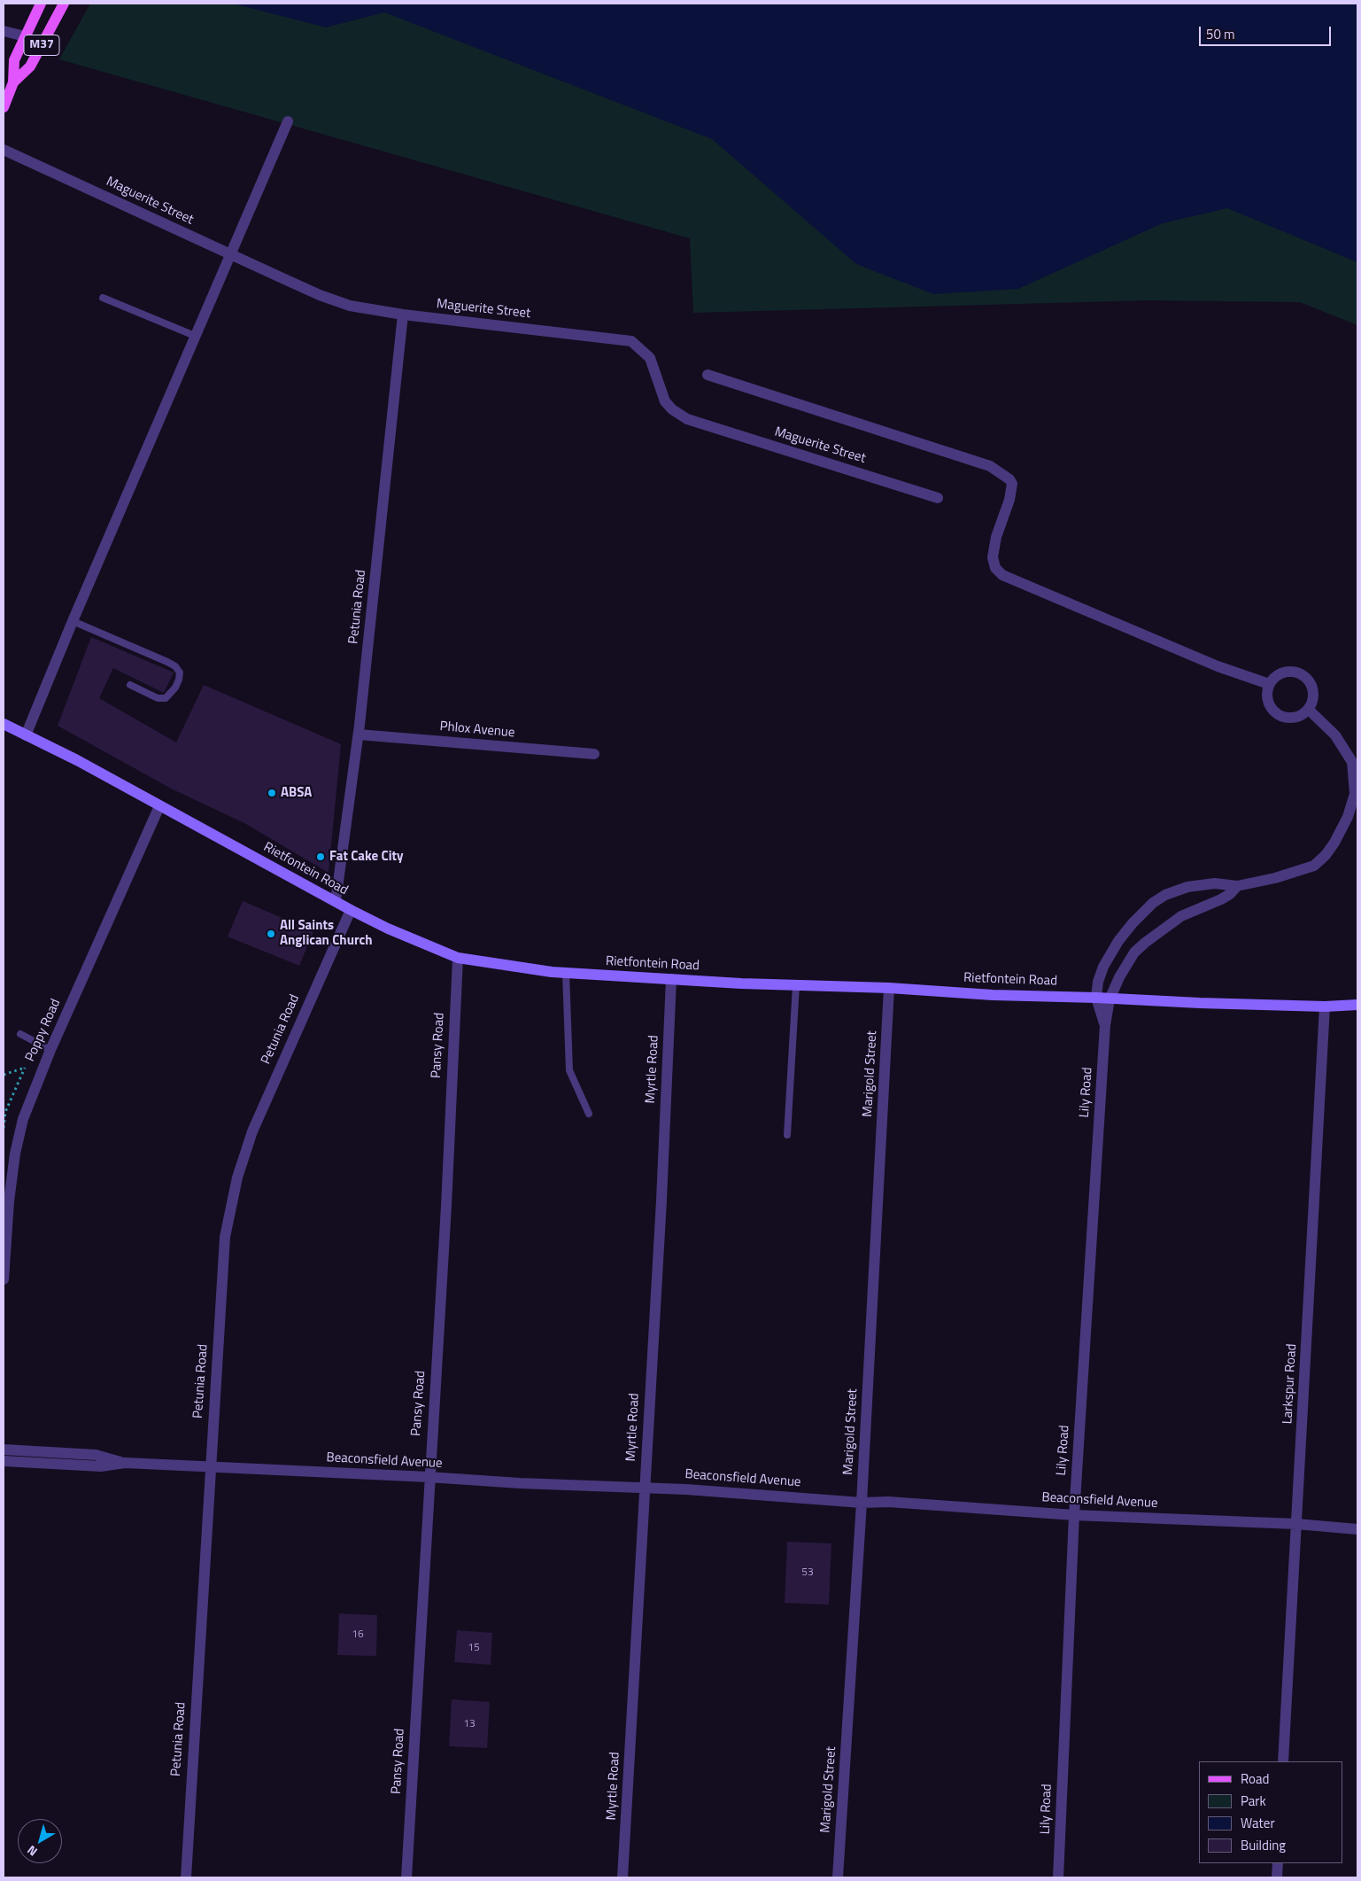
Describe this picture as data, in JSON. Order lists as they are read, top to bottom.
{
  "streets": {
    "main road": ["M37"],
    "street": [
      "Maguerite Street",
      "Petunia Road",
      "Phlox Avenue",
      "Rietfontein Road",
      "Poppy Road",
      "Pansy Road",
      "Myrtle Road",
      "Marigold Street",
      "Lily Road",
      "Larkspur Road",
      "Beaconsfield Avenue"
    ]
  },
  "crossings": [
    ["Maguerite Street", "Petunia Road"],
    ["Petunia Road", "Phlox Avenue"],
    ["Petunia Road", "Rietfontein Road"],
    ["Petunia Road", "Beaconsfield Avenue"],
    ["Rietfontein Road", "Poppy Road"],
    ["Rietfontein Road", "Pansy Road"],
    ["Rietfontein Road", "Myrtle Road"],
    ["Rietfontein Road", "Marigold Street"],
    ["Rietfontein Road", "Lily Road"],
    ["Rietfontein Road", "Larkspur Road"],
    ["Pansy Road", "Beaconsfield Avenue"],
    ["Myrtle Road", "Beaconsfield Avenue"],
    ["Marigold Street", "Beaconsfield Avenue"],
    ["Lily Road", "Beaconsfield Avenue"],
    ["Larkspur Road", "Beaconsfield Avenue"]
  ],
  "places": ["ABSA", "Fat Cake City", "All Saints Anglican Church"],
  "house_numbers": [
    "53",
    "16",
    "15",
    "13"
  ],
  "legend": [
    "Road",
    "Park",
    "Water",
    "Building"
  ],
  "scale_bar": "50 m",
  "north": "bottom left"
}
